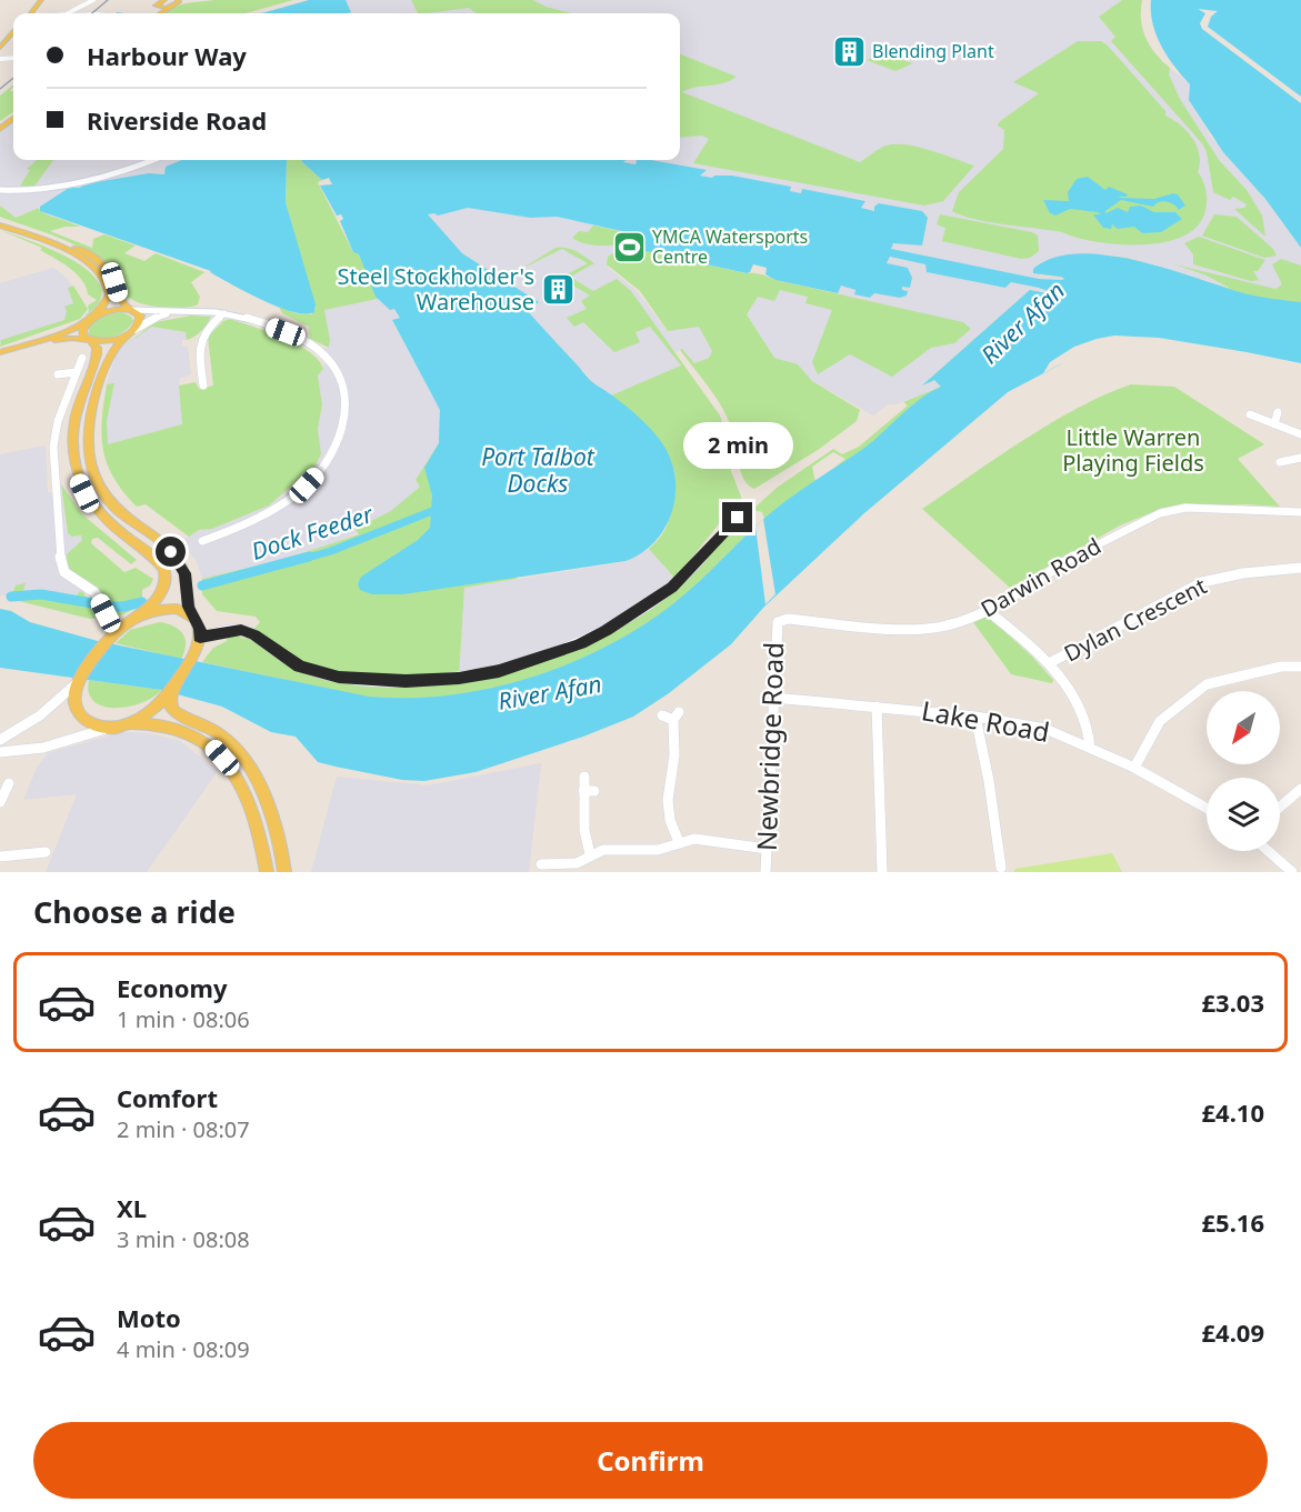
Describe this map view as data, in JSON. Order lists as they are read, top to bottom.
{
  "streets": {
    "street": [
      "Darwin Road",
      "Dylan Crescent",
      "Lake Road",
      "Newbridge Road"
    ]
  },
  "crossings": [
    ["Darwin Road", "Newbridge Road"],
    ["Lake Road", "Newbridge Road"]
  ],
  "water": ["River Afan", "Port Talbot Docks", "Dock Feeder"],
  "parks": ["Little Warren Playing Fields"],
  "places": {
    "building": ["Blending Plant", "Steel Stockholder's Warehouse"],
    "sports": ["YMCA Watersports Centre"]
  },
  "north": "bottom left",
  "page": {
    "banner": ["Harbour Way", "Riverside Road"],
    "bubble": "2 min",
    "heading": "Choose a ride",
    "list": [
      {
        "name": "Economy",
        "note": "1 min · 08:06",
        "value": "£3.03"
      },
      {
        "name": "Comfort",
        "note": "2 min · 08:07",
        "value": "£4.10"
      },
      {
        "name": "XL",
        "note": "3 min · 08:08",
        "value": "£5.16"
      },
      {
        "name": "Moto",
        "note": "4 min · 08:09",
        "value": "£4.09"
      }
    ],
    "buttons": "Confirm"
  }
}
